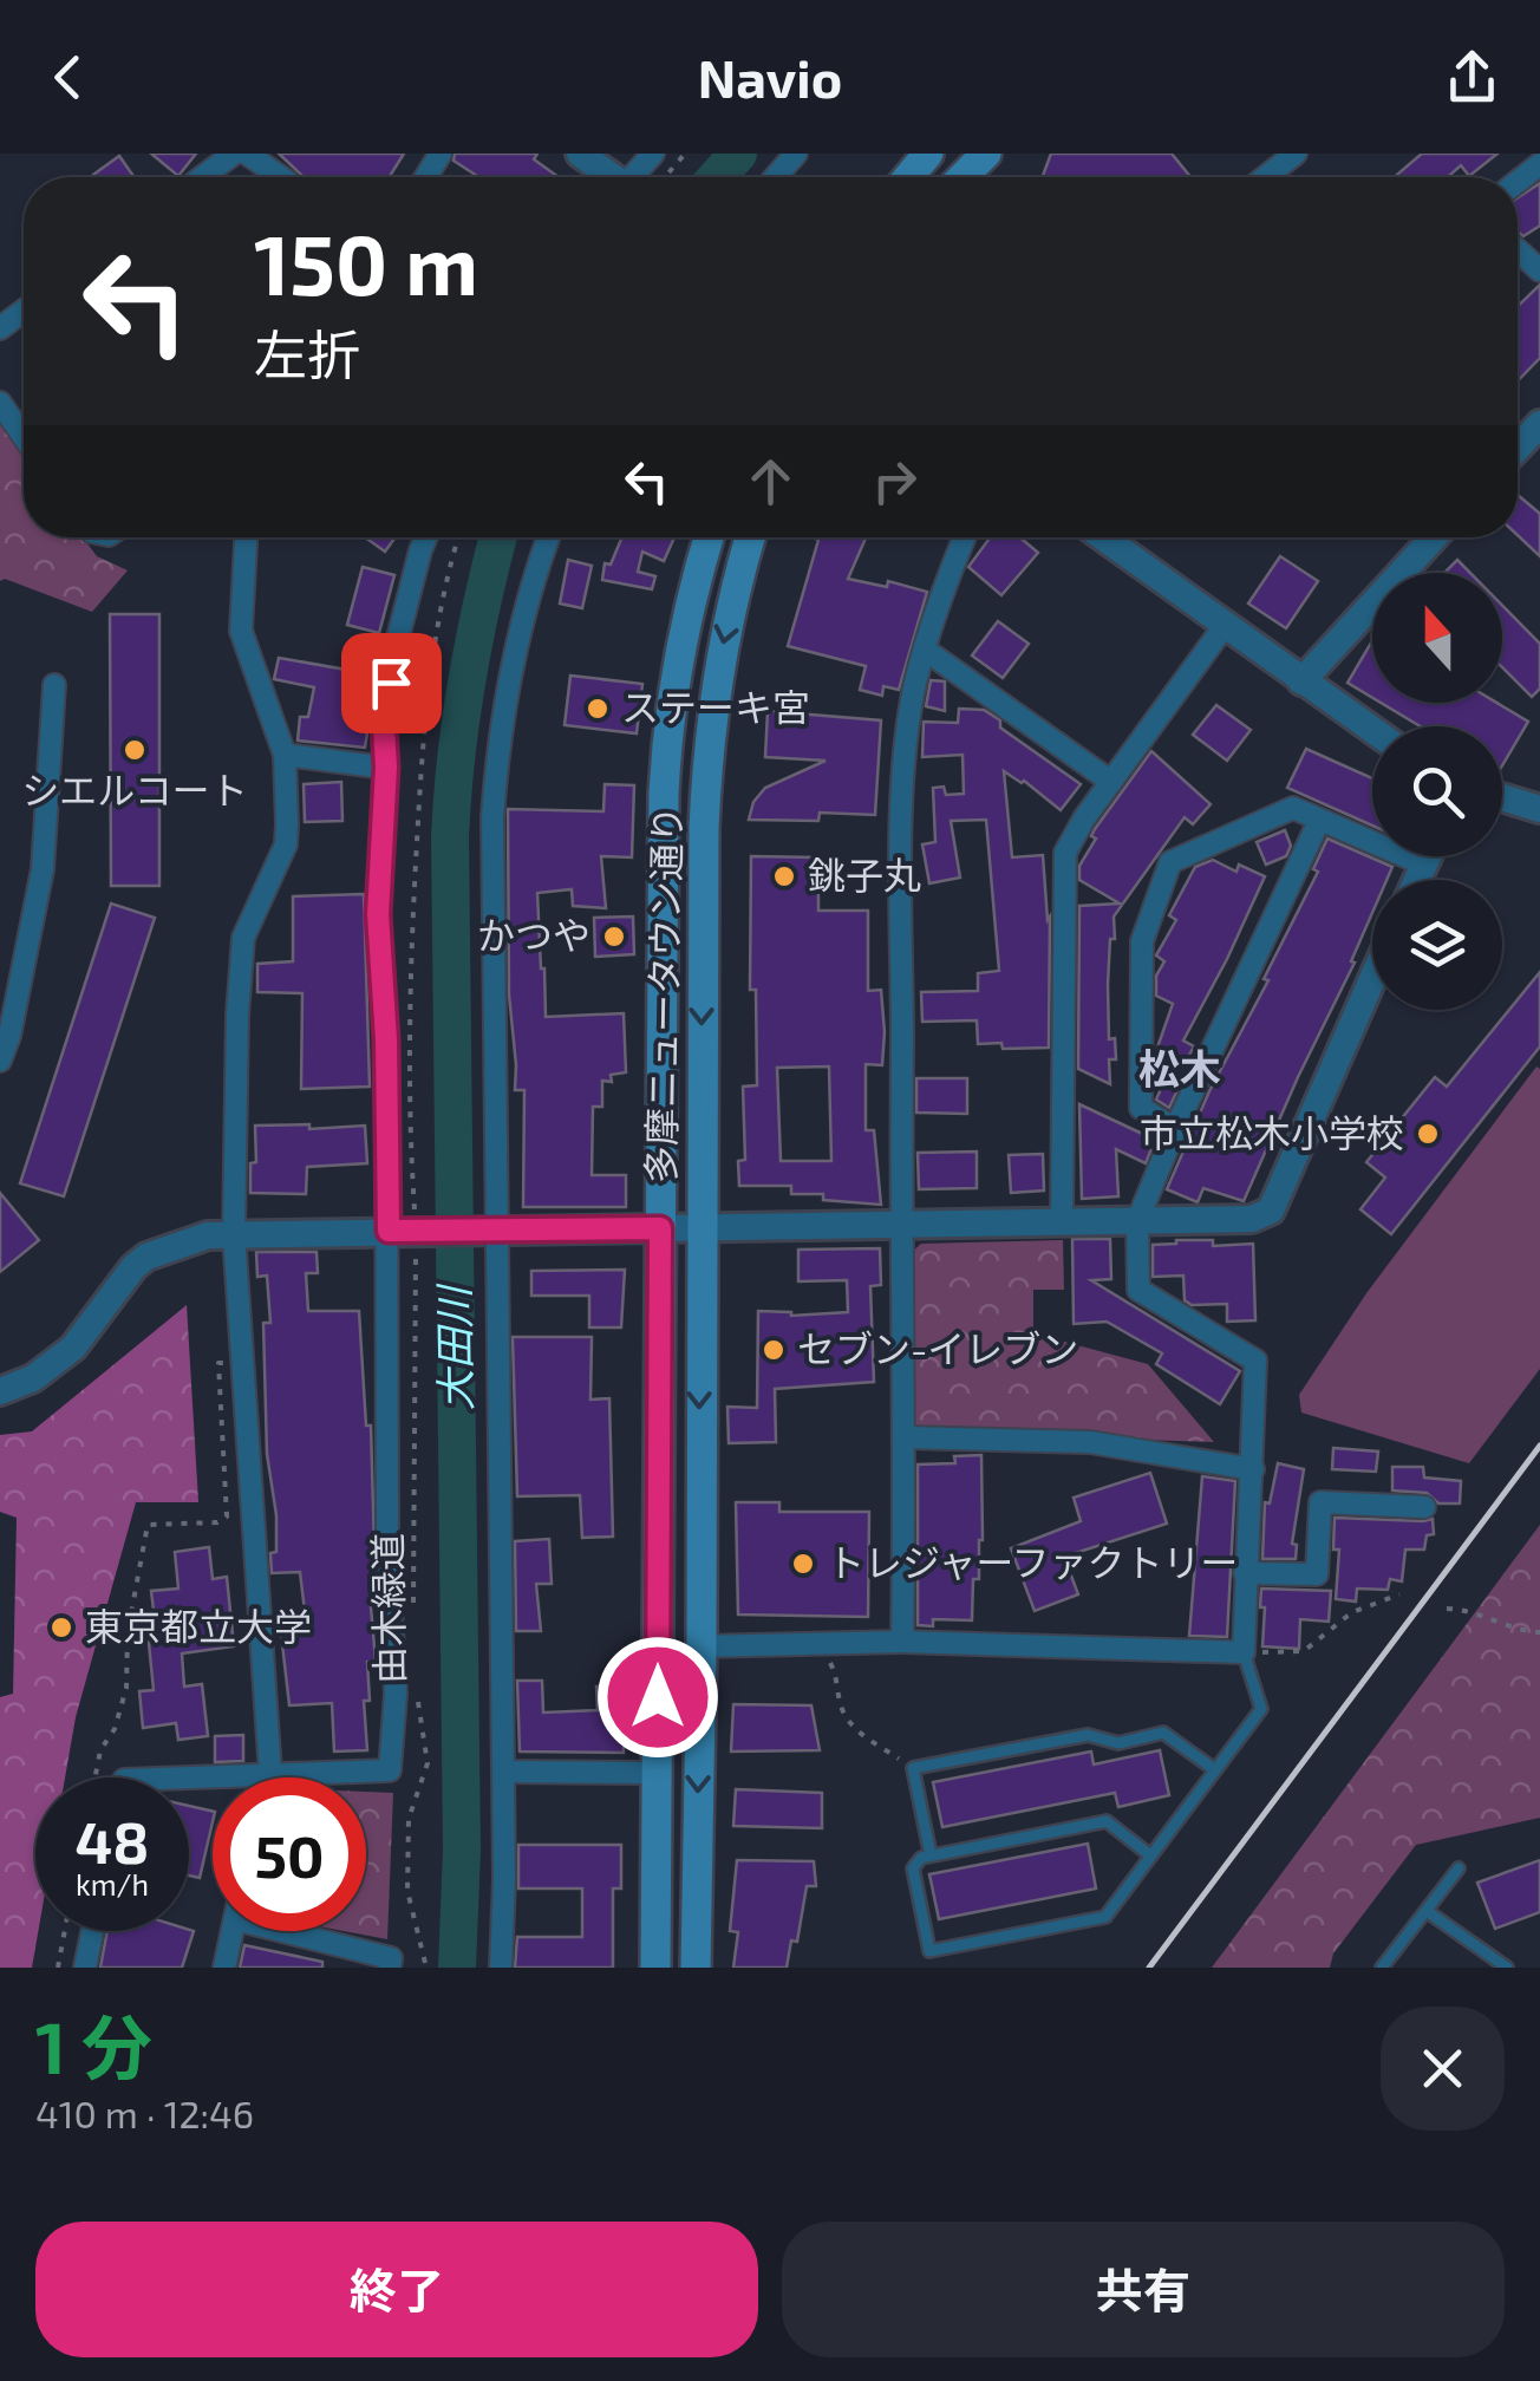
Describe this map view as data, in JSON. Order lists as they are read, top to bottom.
{
  "streets": {
    "main road": ["多摩ニュータウン通り"],
    "path": ["由木緑道"]
  },
  "districts": ["松木"],
  "water": ["大田川"],
  "places": [
    "ステーキ宮",
    "シエルコート",
    "銚子丸",
    "かつや",
    "市立松木小学校",
    "セブン-イレブン",
    "トレジャーファクトリー",
    "東京都立大学"
  ],
  "north": "top",
  "page": {
    "header": "Navio",
    "turn": ["150 m", "左折"],
    "speed": "48 km/h",
    "limit": "50",
    "heading": ["1 分", "410 m · 12:46"],
    "buttons": ["終了", "共有"]
  }
}
